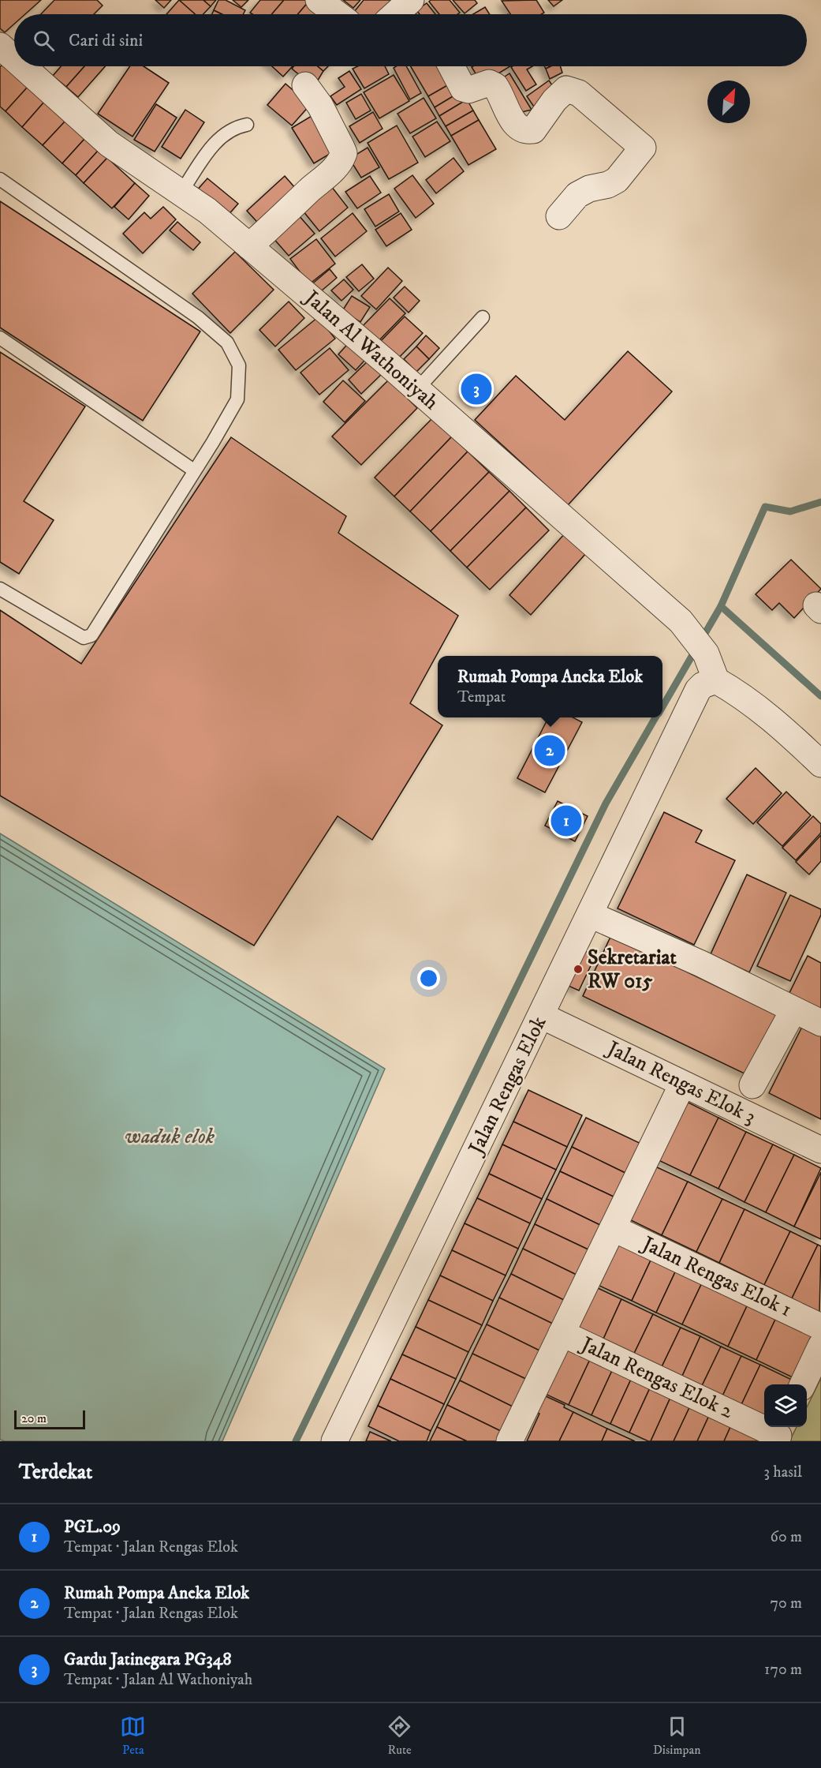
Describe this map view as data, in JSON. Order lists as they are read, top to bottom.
{
  "streets": {
    "street": [
      "Jalan Al Wathoniyah",
      "Jalan Rengas Elok 3",
      "Jalan Rengas Elok",
      "Jalan Rengas Elok 1",
      "Jalan Rengas Elok 2"
    ]
  },
  "crossings": [
    ["Jalan Al Wathoniyah", "Jalan Rengas Elok"],
    ["Jalan Rengas Elok 3", "Jalan Rengas Elok"]
  ],
  "water": ["waduk elok"],
  "places": ["Sekretariat RW 015"],
  "scale_bar": "20 m",
  "north": "top right",
  "page": {
    "search": "Cari di sini",
    "pins": ["3", "2", "1"],
    "popup": ["Rumah Pompa Aneka Elok", "Tempat"],
    "scale": "20 m",
    "heading": ["Terdekat", "3 hasil"],
    "list": [
      {
        "mark": "1",
        "name": "PGL.09",
        "note": "Tempat · Jalan Rengas Elok",
        "value": "60 m"
      },
      {
        "mark": "2",
        "name": "Rumah Pompa Aneka Elok",
        "note": "Tempat · Jalan Rengas Elok",
        "value": "70 m"
      },
      {
        "mark": "3",
        "name": "Gardu Jatinegara PG348",
        "note": "Tempat · Jalan Al Wathoniyah",
        "value": "170 m"
      }
    ],
    "nav": ["Peta", "Rute", "Disimpan"]
  }
}
